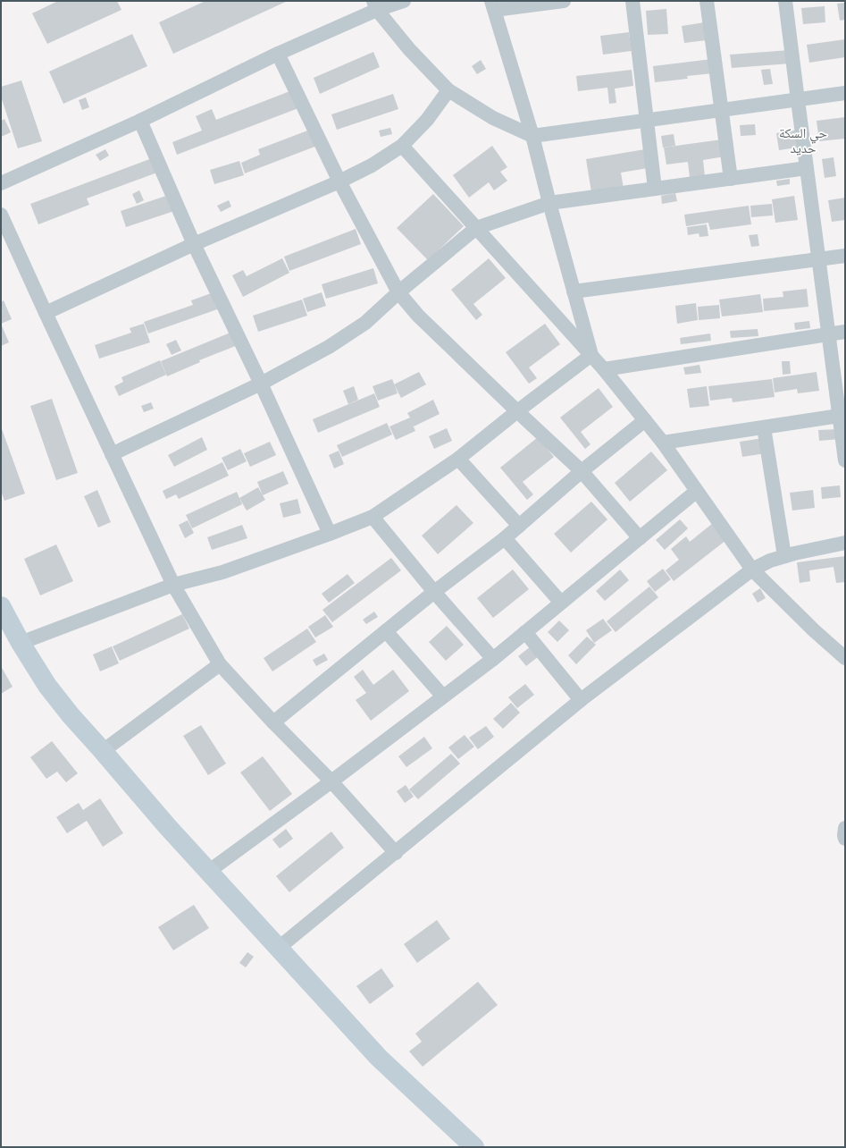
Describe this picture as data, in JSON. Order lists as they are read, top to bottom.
{
  "districts": ["حي السكة حديد"]
}
